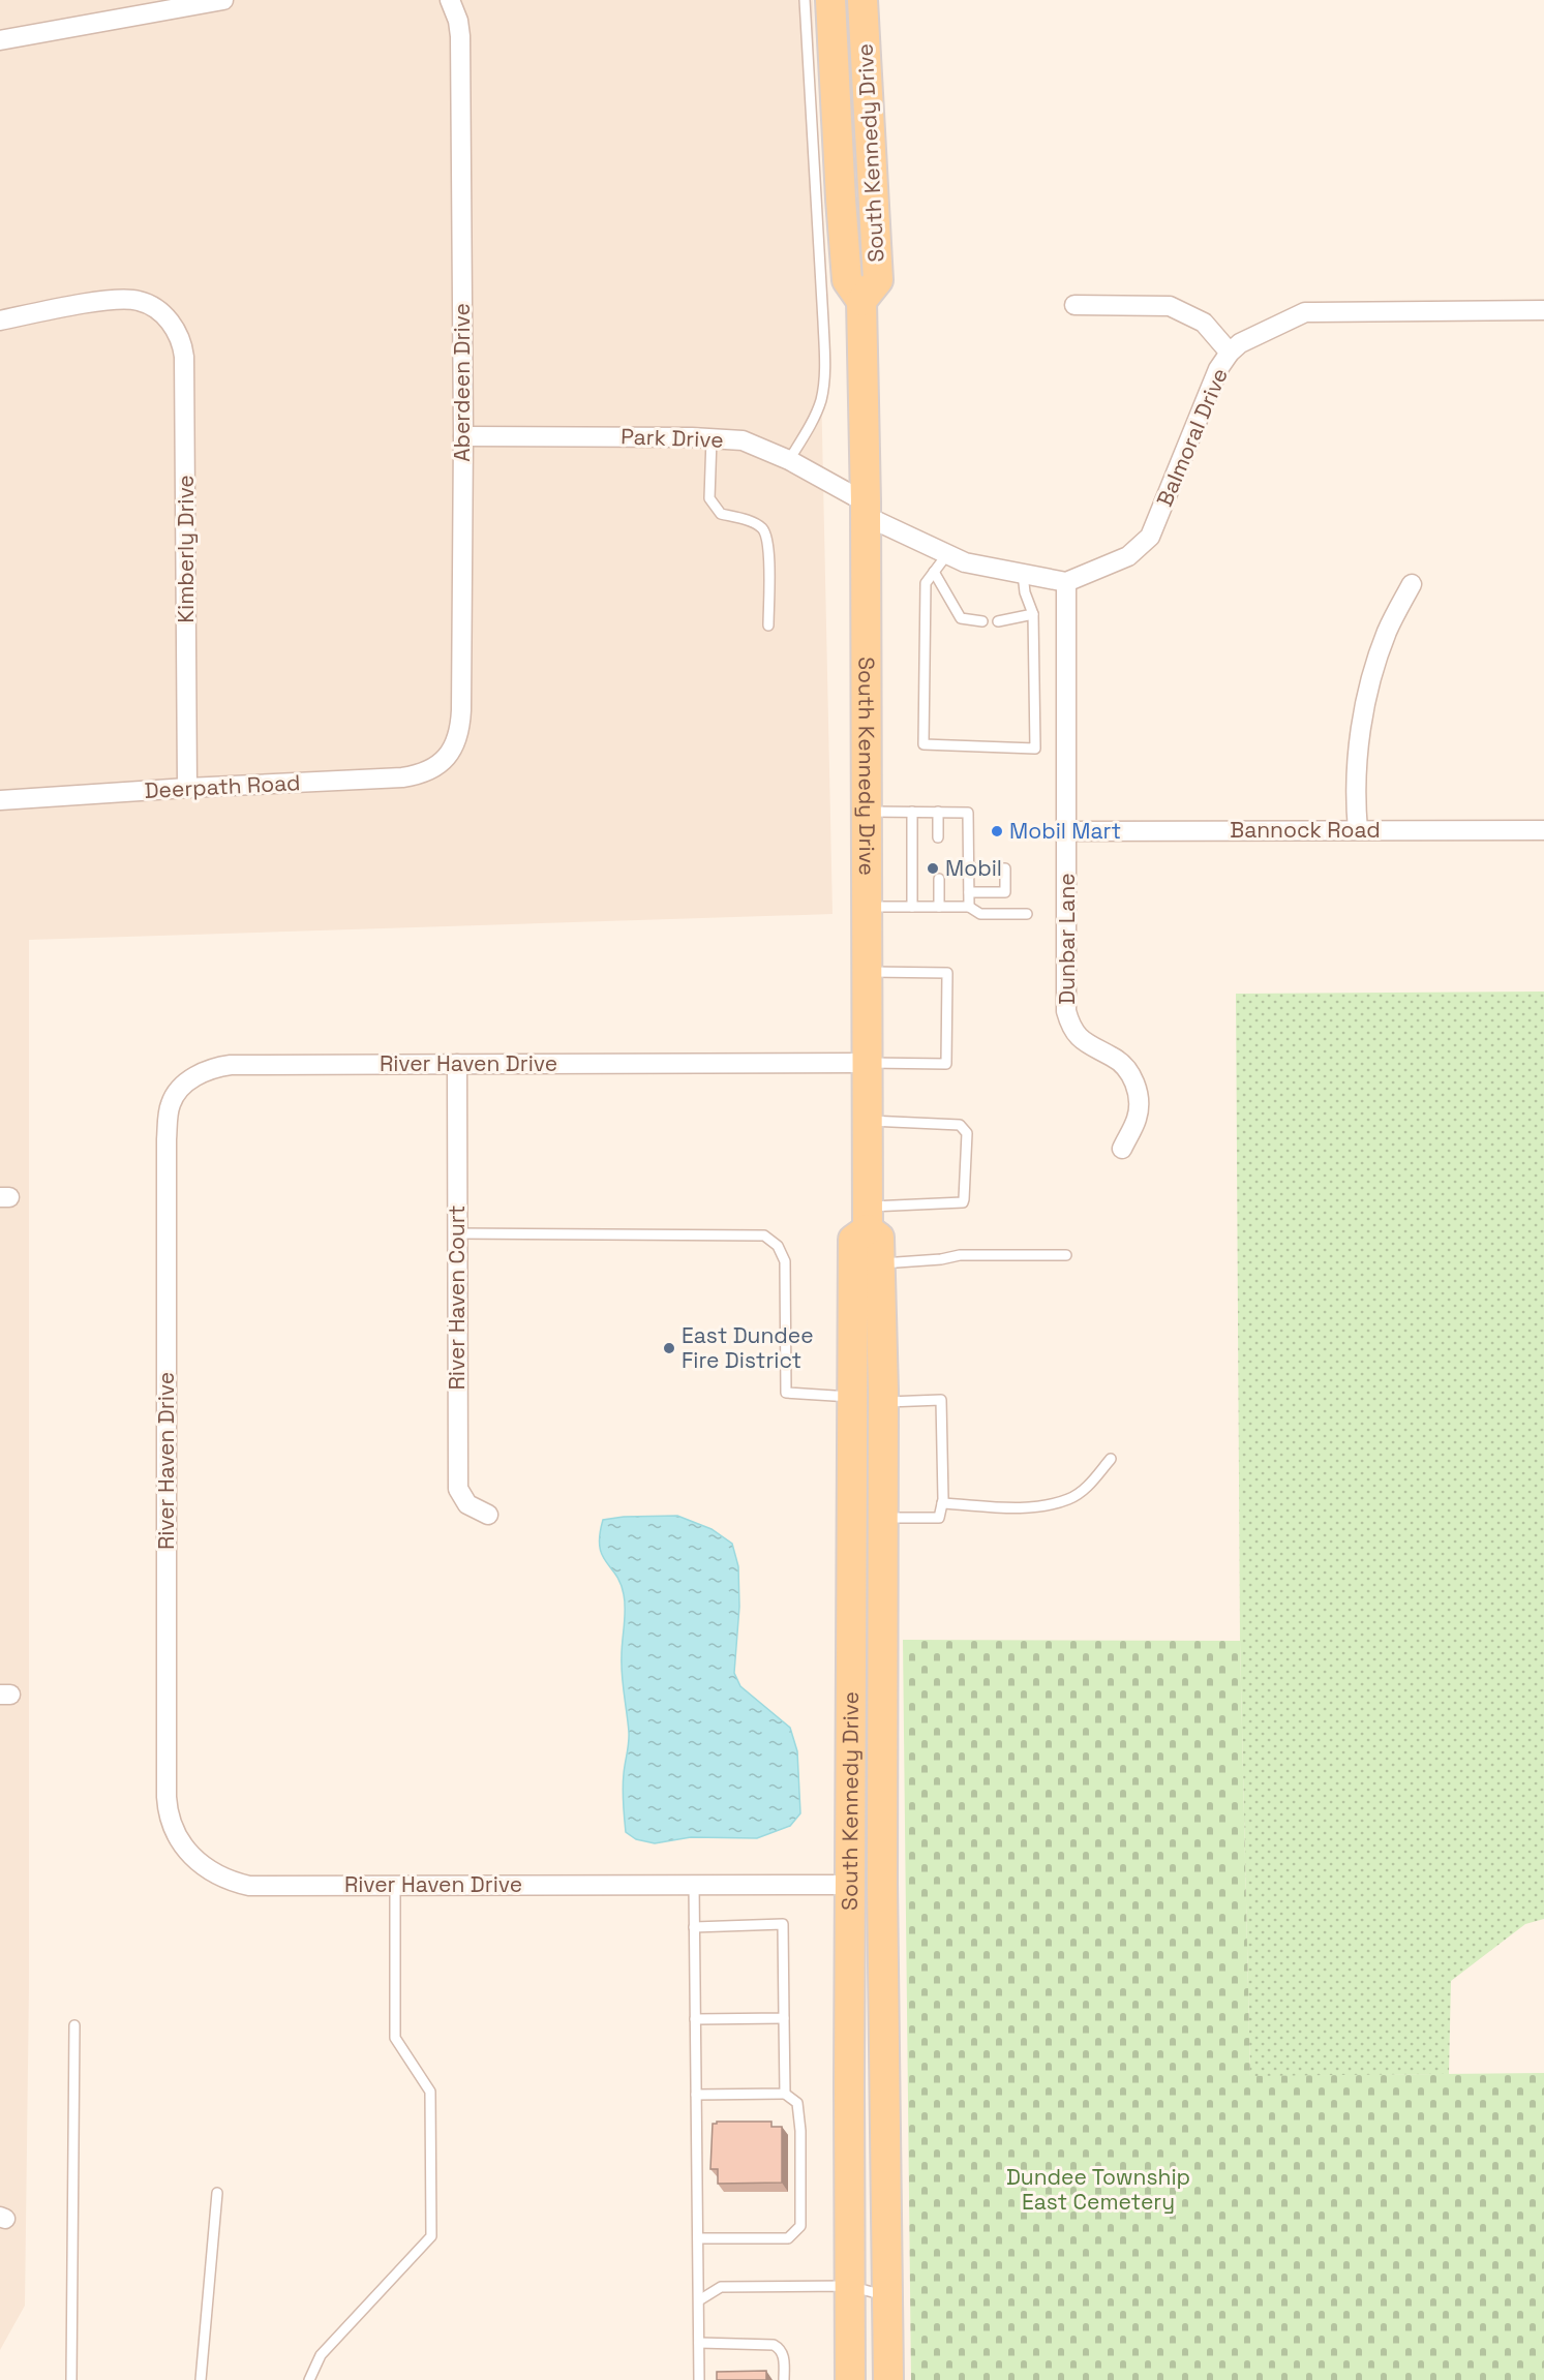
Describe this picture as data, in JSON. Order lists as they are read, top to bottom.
{
  "streets": {
    "main road": ["South Kennedy Drive"],
    "street": [
      "Aberdeen Drive",
      "Balmoral Drive",
      "Park Drive",
      "Kimberly Drive",
      "Deerpath Road",
      "Bannock Road",
      "Dunbar Lane",
      "River Haven Drive",
      "River Haven Court"
    ]
  },
  "crossings": [
    ["South Kennedy Drive", "Park Drive"],
    ["South Kennedy Drive", "River Haven Drive"],
    ["Aberdeen Drive", "Park Drive"],
    ["Aberdeen Drive", "Deerpath Road"],
    ["Balmoral Drive", "Dunbar Lane"],
    ["Kimberly Drive", "Deerpath Road"],
    ["Bannock Road", "Dunbar Lane"],
    ["River Haven Drive", "River Haven Court"]
  ],
  "parks": ["Dundee Township East Cemetery"],
  "places": ["Mobil Mart", "Mobil", "East Dundee Fire District"]
}
